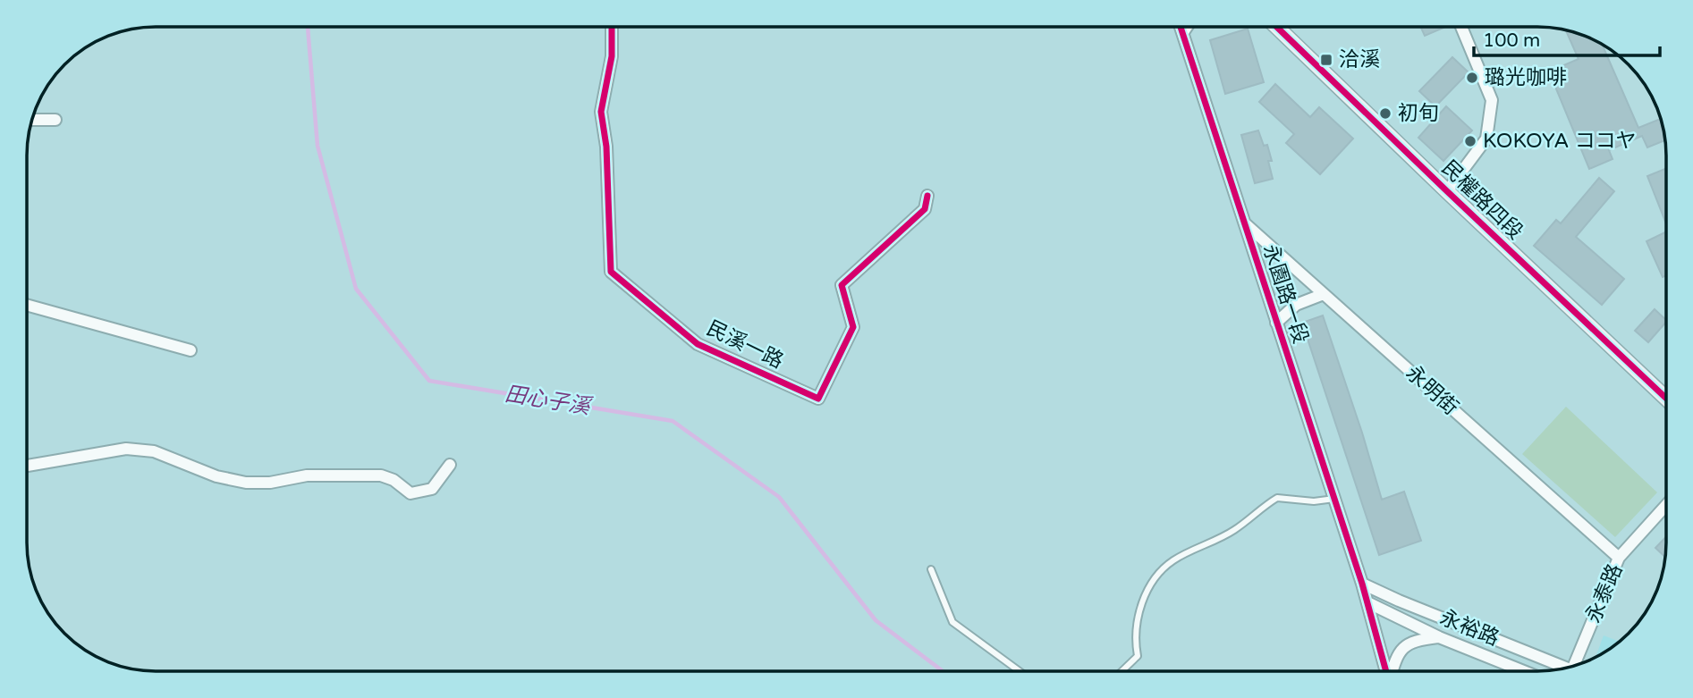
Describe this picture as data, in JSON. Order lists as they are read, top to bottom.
{
  "streets": {
    "street": [
      "民權路四段",
      "永園路一段",
      "民溪一路",
      "永明街",
      "永泰路",
      "永裕路"
    ]
  },
  "crossings": [
    ["永園路一段", "永明街"],
    ["永園路一段", "永裕路"],
    ["永明街", "永泰路"]
  ],
  "water": ["田心子溪"],
  "places": {
    "transit": ["洽溪"],
    "other": ["璐光咖啡", "初旬", "KOKOYA ココヤ"]
  },
  "scale_bar": "100 m"
}
